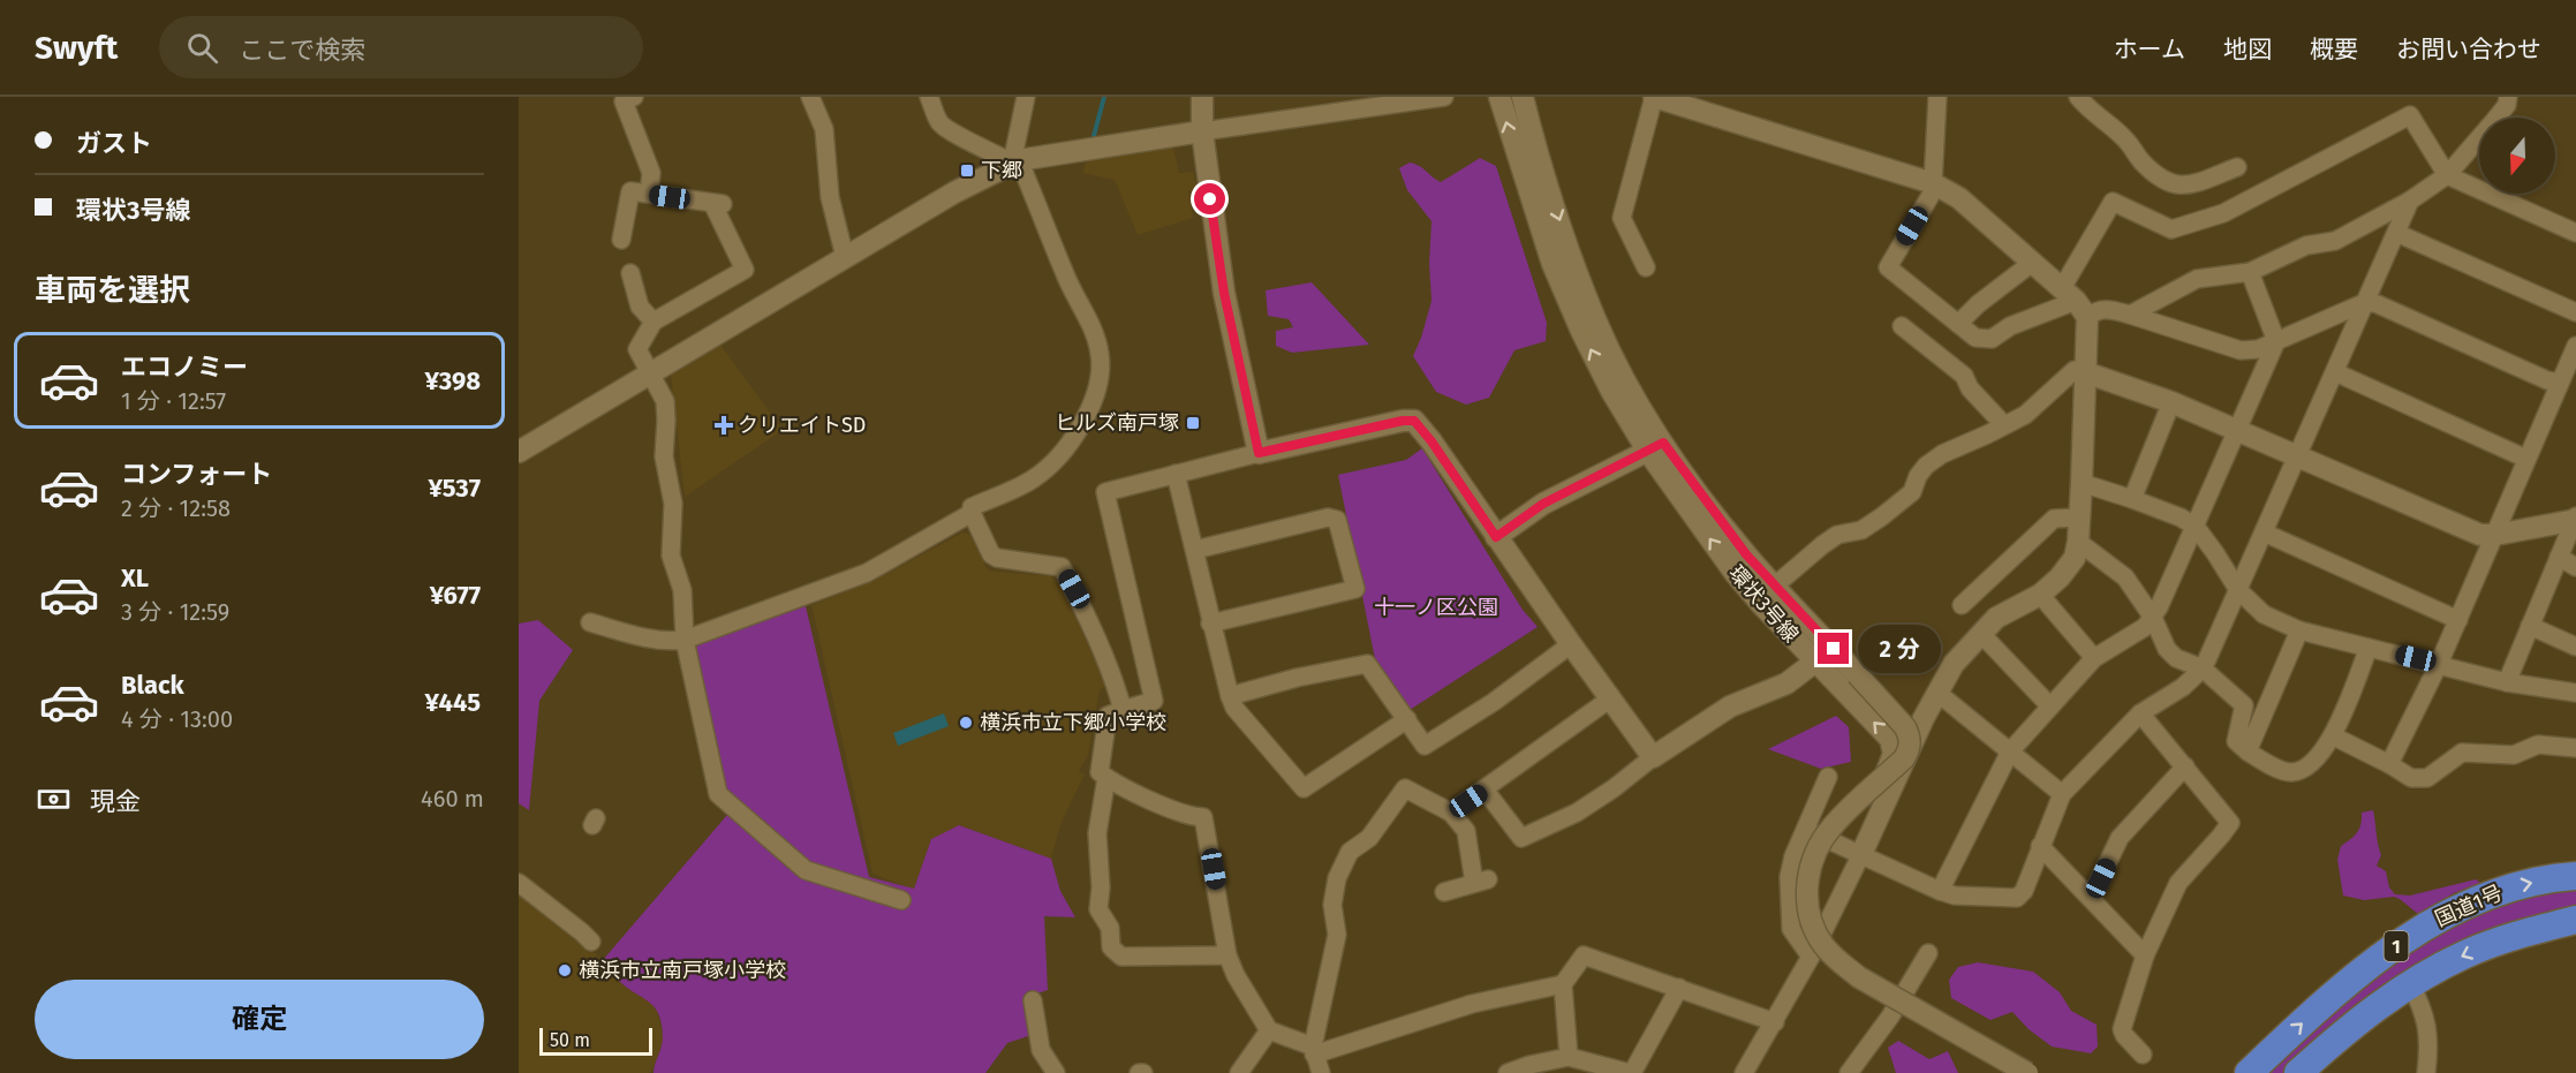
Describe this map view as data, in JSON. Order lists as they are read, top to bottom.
{
  "streets": {
    "highway": ["国道1号", "1"],
    "street": ["環状3号線"]
  },
  "parks": ["十一ノ区公園"],
  "places": {
    "transit": ["下郷", "ヒルズ南戸塚"],
    "health": ["クリエイトSD"],
    "other": ["横浜市立下郷小学校", "横浜市立南戸塚小学校"]
  },
  "scale_bar": "50 m",
  "north": "bottom",
  "page": {
    "header": "Swyft",
    "search": "ここで検索",
    "nav": [
      "ホーム",
      "地図",
      "概要",
      "お問い合わせ"
    ],
    "banner": ["ガスト", "環状3号線"],
    "heading": "車両を選択",
    "list": [
      {
        "name": "エコノミー",
        "note": "1 分 · 12:57",
        "value": "¥398"
      },
      {
        "name": "コンフォート",
        "note": "2 分 · 12:58",
        "value": "¥537"
      },
      {
        "name": "XL",
        "note": "3 分 · 12:59",
        "value": "¥677"
      },
      {
        "name": "Black",
        "note": "4 分 · 13:00",
        "value": "¥445"
      }
    ],
    "bubble": "2 分",
    "pay": ["現金", "460 m"],
    "buttons": "確定",
    "scale": "50 m"
  }
}
